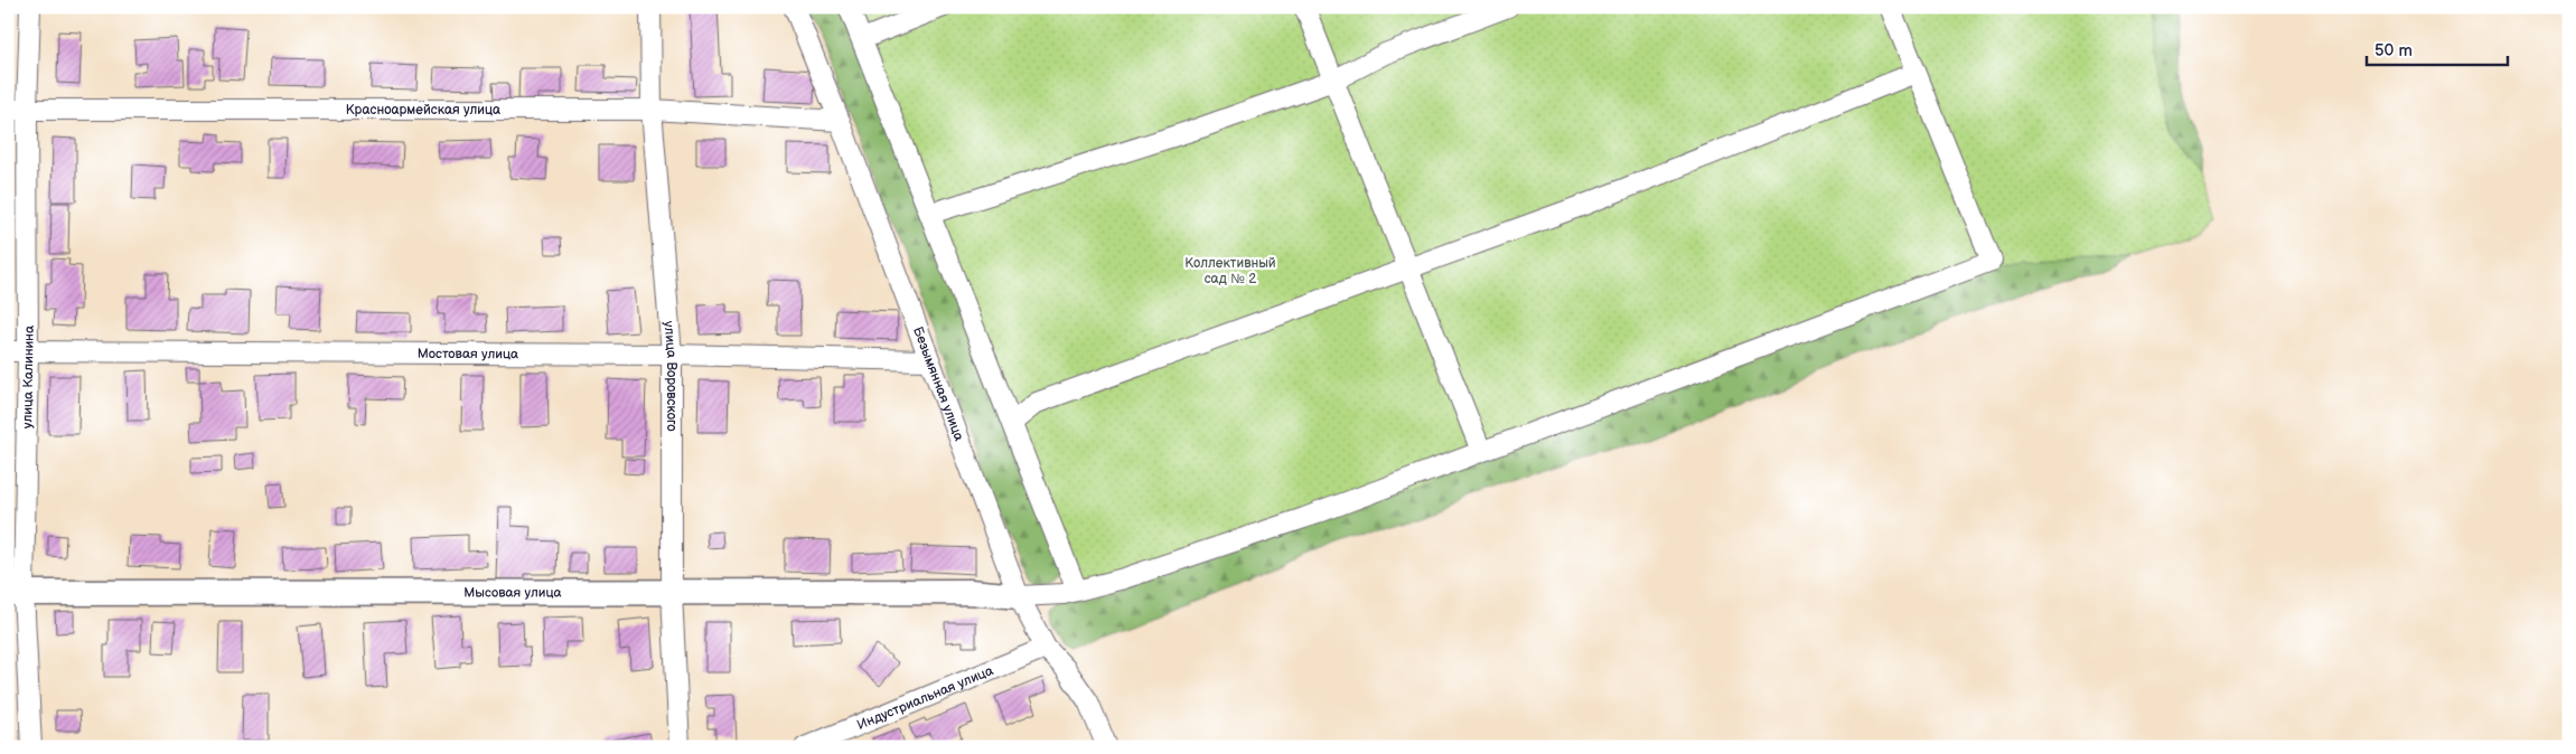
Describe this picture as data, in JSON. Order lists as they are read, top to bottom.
{
  "streets": {
    "street": [
      "Красноармейская улица",
      "Мостовая улица",
      "улица Калинина",
      "улица Воровского",
      "Безымянная улица",
      "Мысовая улица",
      "Индустриальная улица"
    ]
  },
  "crossings": [
    ["Красноармейская улица", "улица Калинина"],
    ["Красноармейская улица", "улица Воровского"],
    ["Красноармейская улица", "Безымянная улица"],
    ["Мостовая улица", "улица Калинина"],
    ["Мостовая улица", "улица Воровского"],
    ["Мостовая улица", "Безымянная улица"],
    ["улица Калинина", "Мысовая улица"],
    ["улица Воровского", "Мысовая улица"],
    ["Безымянная улица", "Мысовая улица"],
    ["Безымянная улица", "Индустриальная улица"]
  ],
  "parks": ["Коллективный сад № 2"],
  "scale_bar": "50 m"
}
